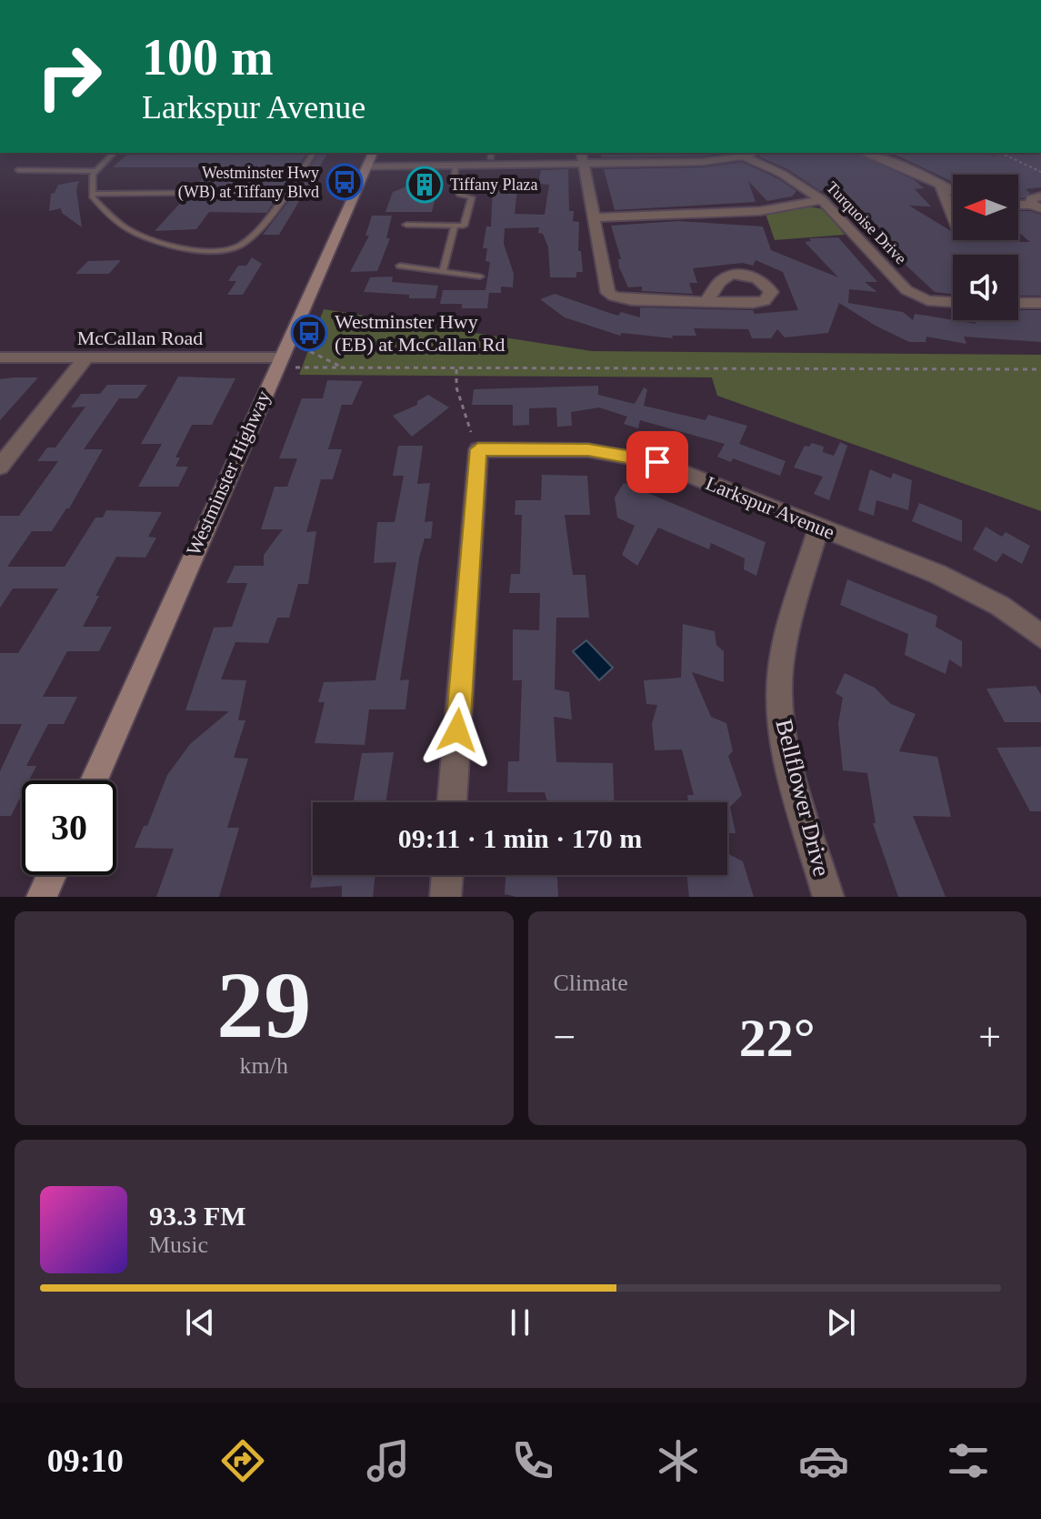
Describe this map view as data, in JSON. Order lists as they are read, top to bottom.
{
  "streets": {
    "main road": ["Westminster Highway"],
    "street": [
      "Turquoise Drive",
      "McCallan Road",
      "Larkspur Avenue",
      "Bellflower Drive"
    ]
  },
  "crossings": [
    ["McCallan Road", "Westminster Highway"],
    ["Larkspur Avenue", "Bellflower Drive"]
  ],
  "places": {
    "bus stop": ["Westminster Hwy (WB) at Tiffany Blvd", "Westminster Hwy (EB) at McCallan Rd"],
    "building": ["Tiffany Plaza"]
  },
  "north": "left",
  "page": {
    "turn": ["100 m", "Larkspur Avenue"],
    "limit": "30",
    "trip": "09:11 · 1 min · 170 m",
    "tile": [
      ["29", "km/h"],
      "Climate"
    ],
    "heat": ["−", "22°", "+"],
    "song": ["93.3 FM", "Music"],
    "tabs": "09:10"
  }
}
